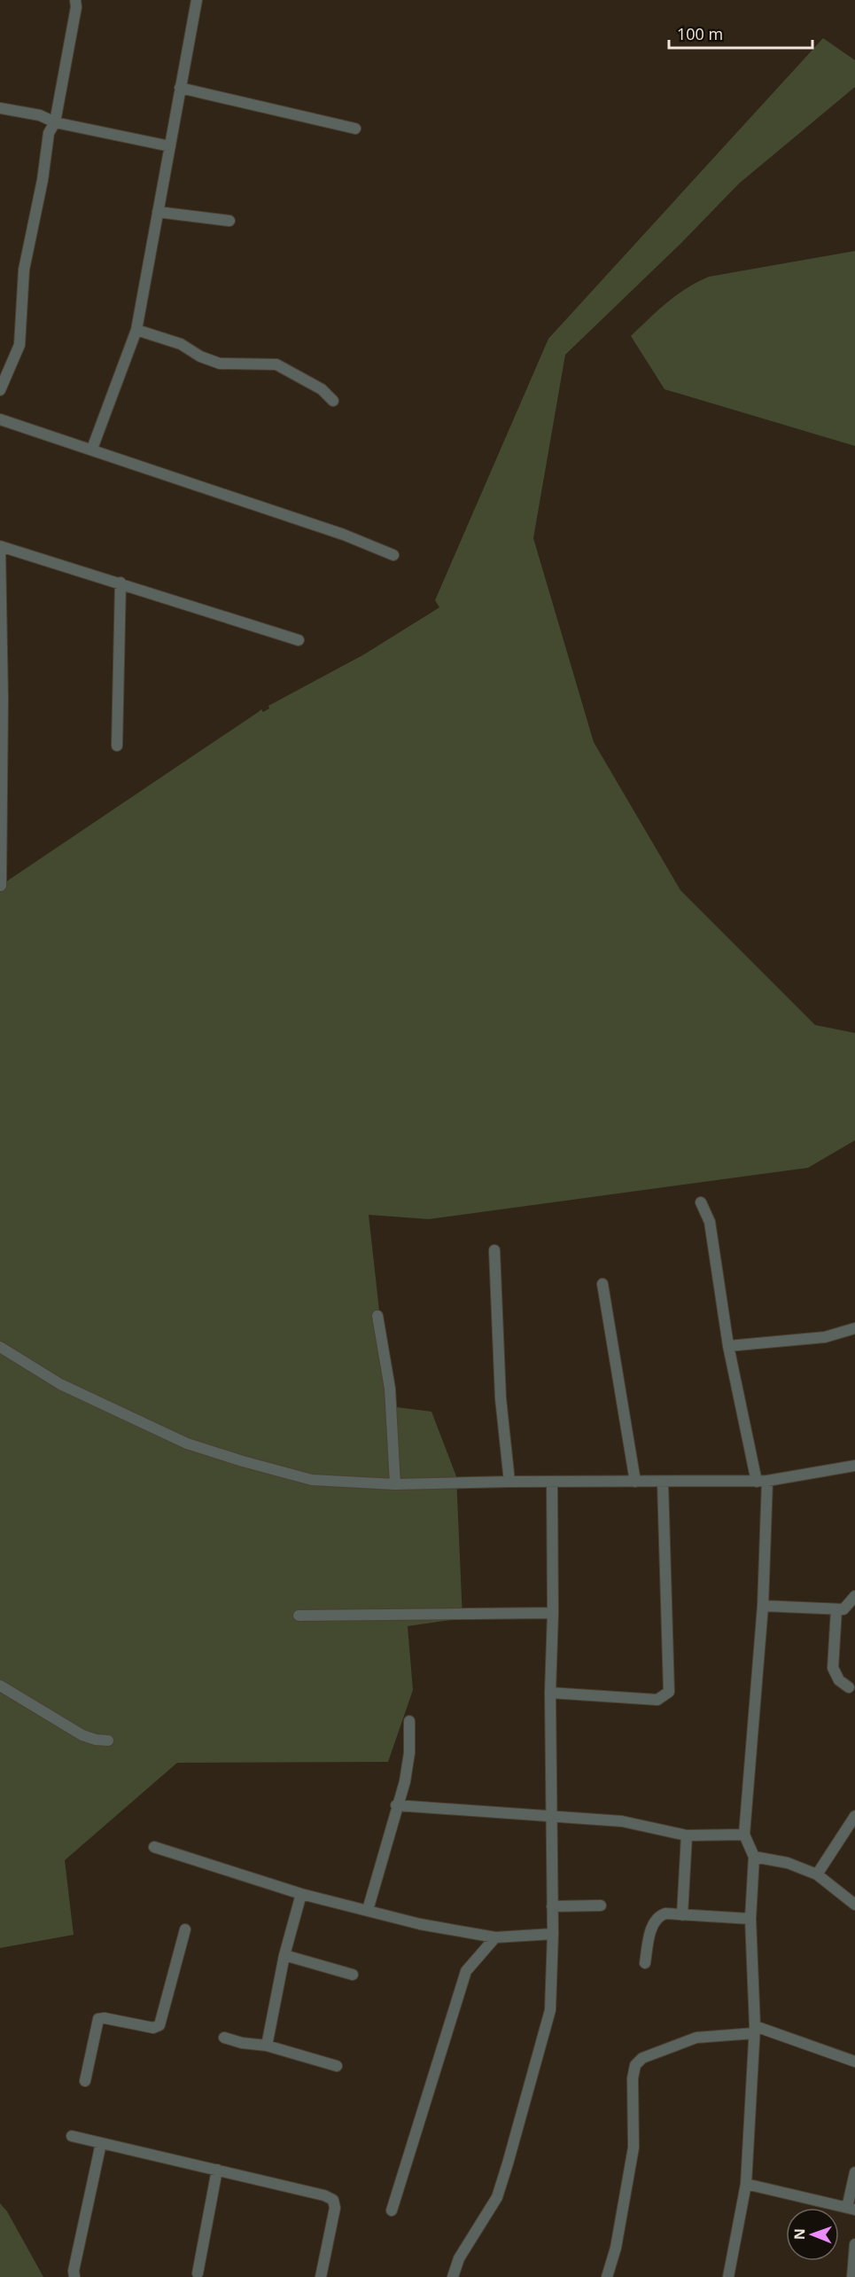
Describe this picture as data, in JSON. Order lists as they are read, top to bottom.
{
  "scale_bar": "100 m",
  "north": "left"
}
